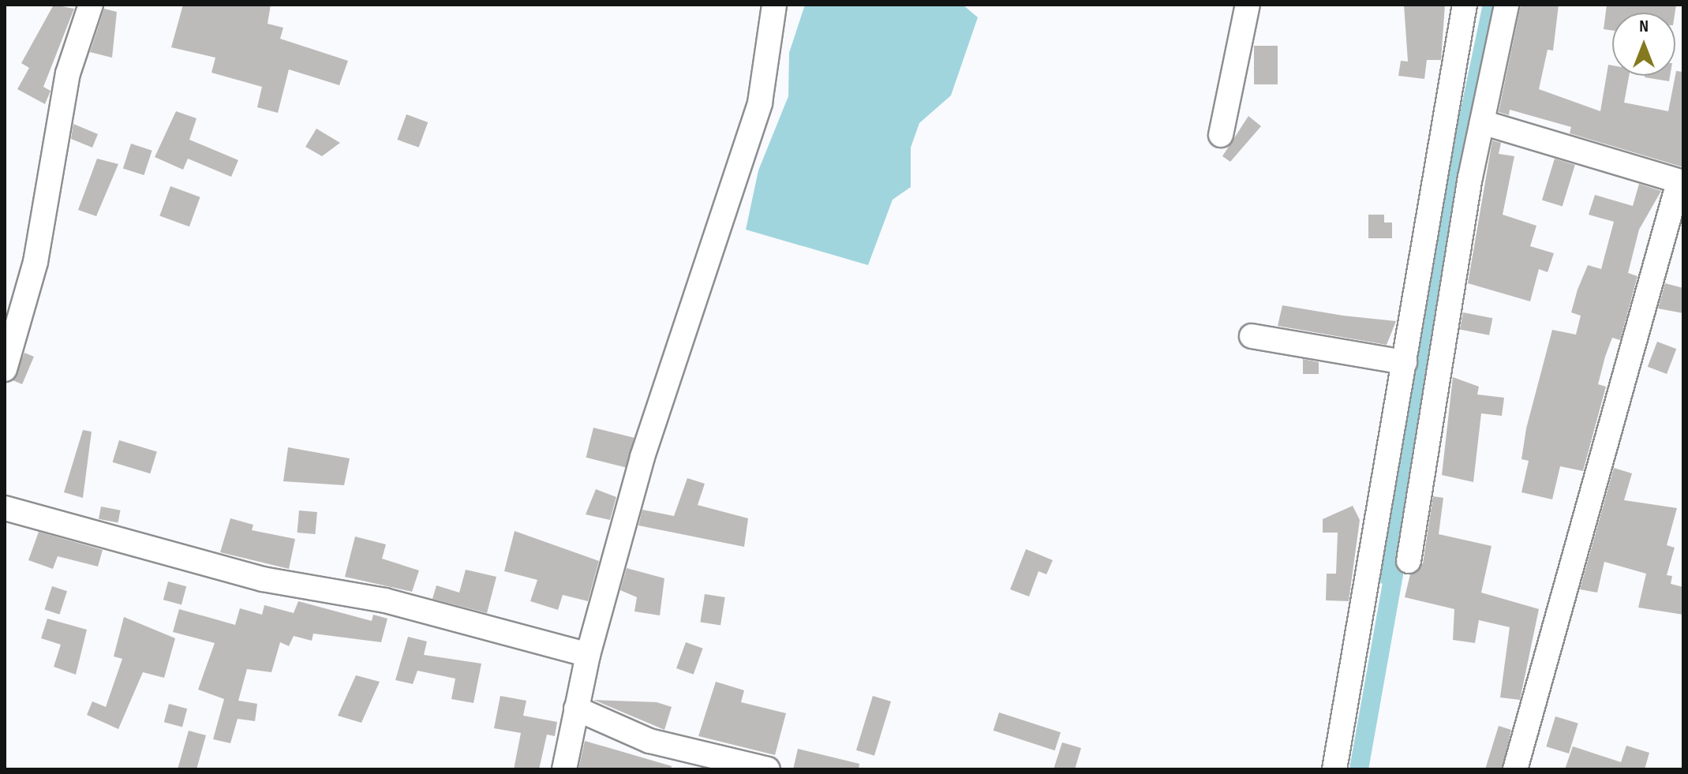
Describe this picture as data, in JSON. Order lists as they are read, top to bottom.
{
  "north": "top"
}
